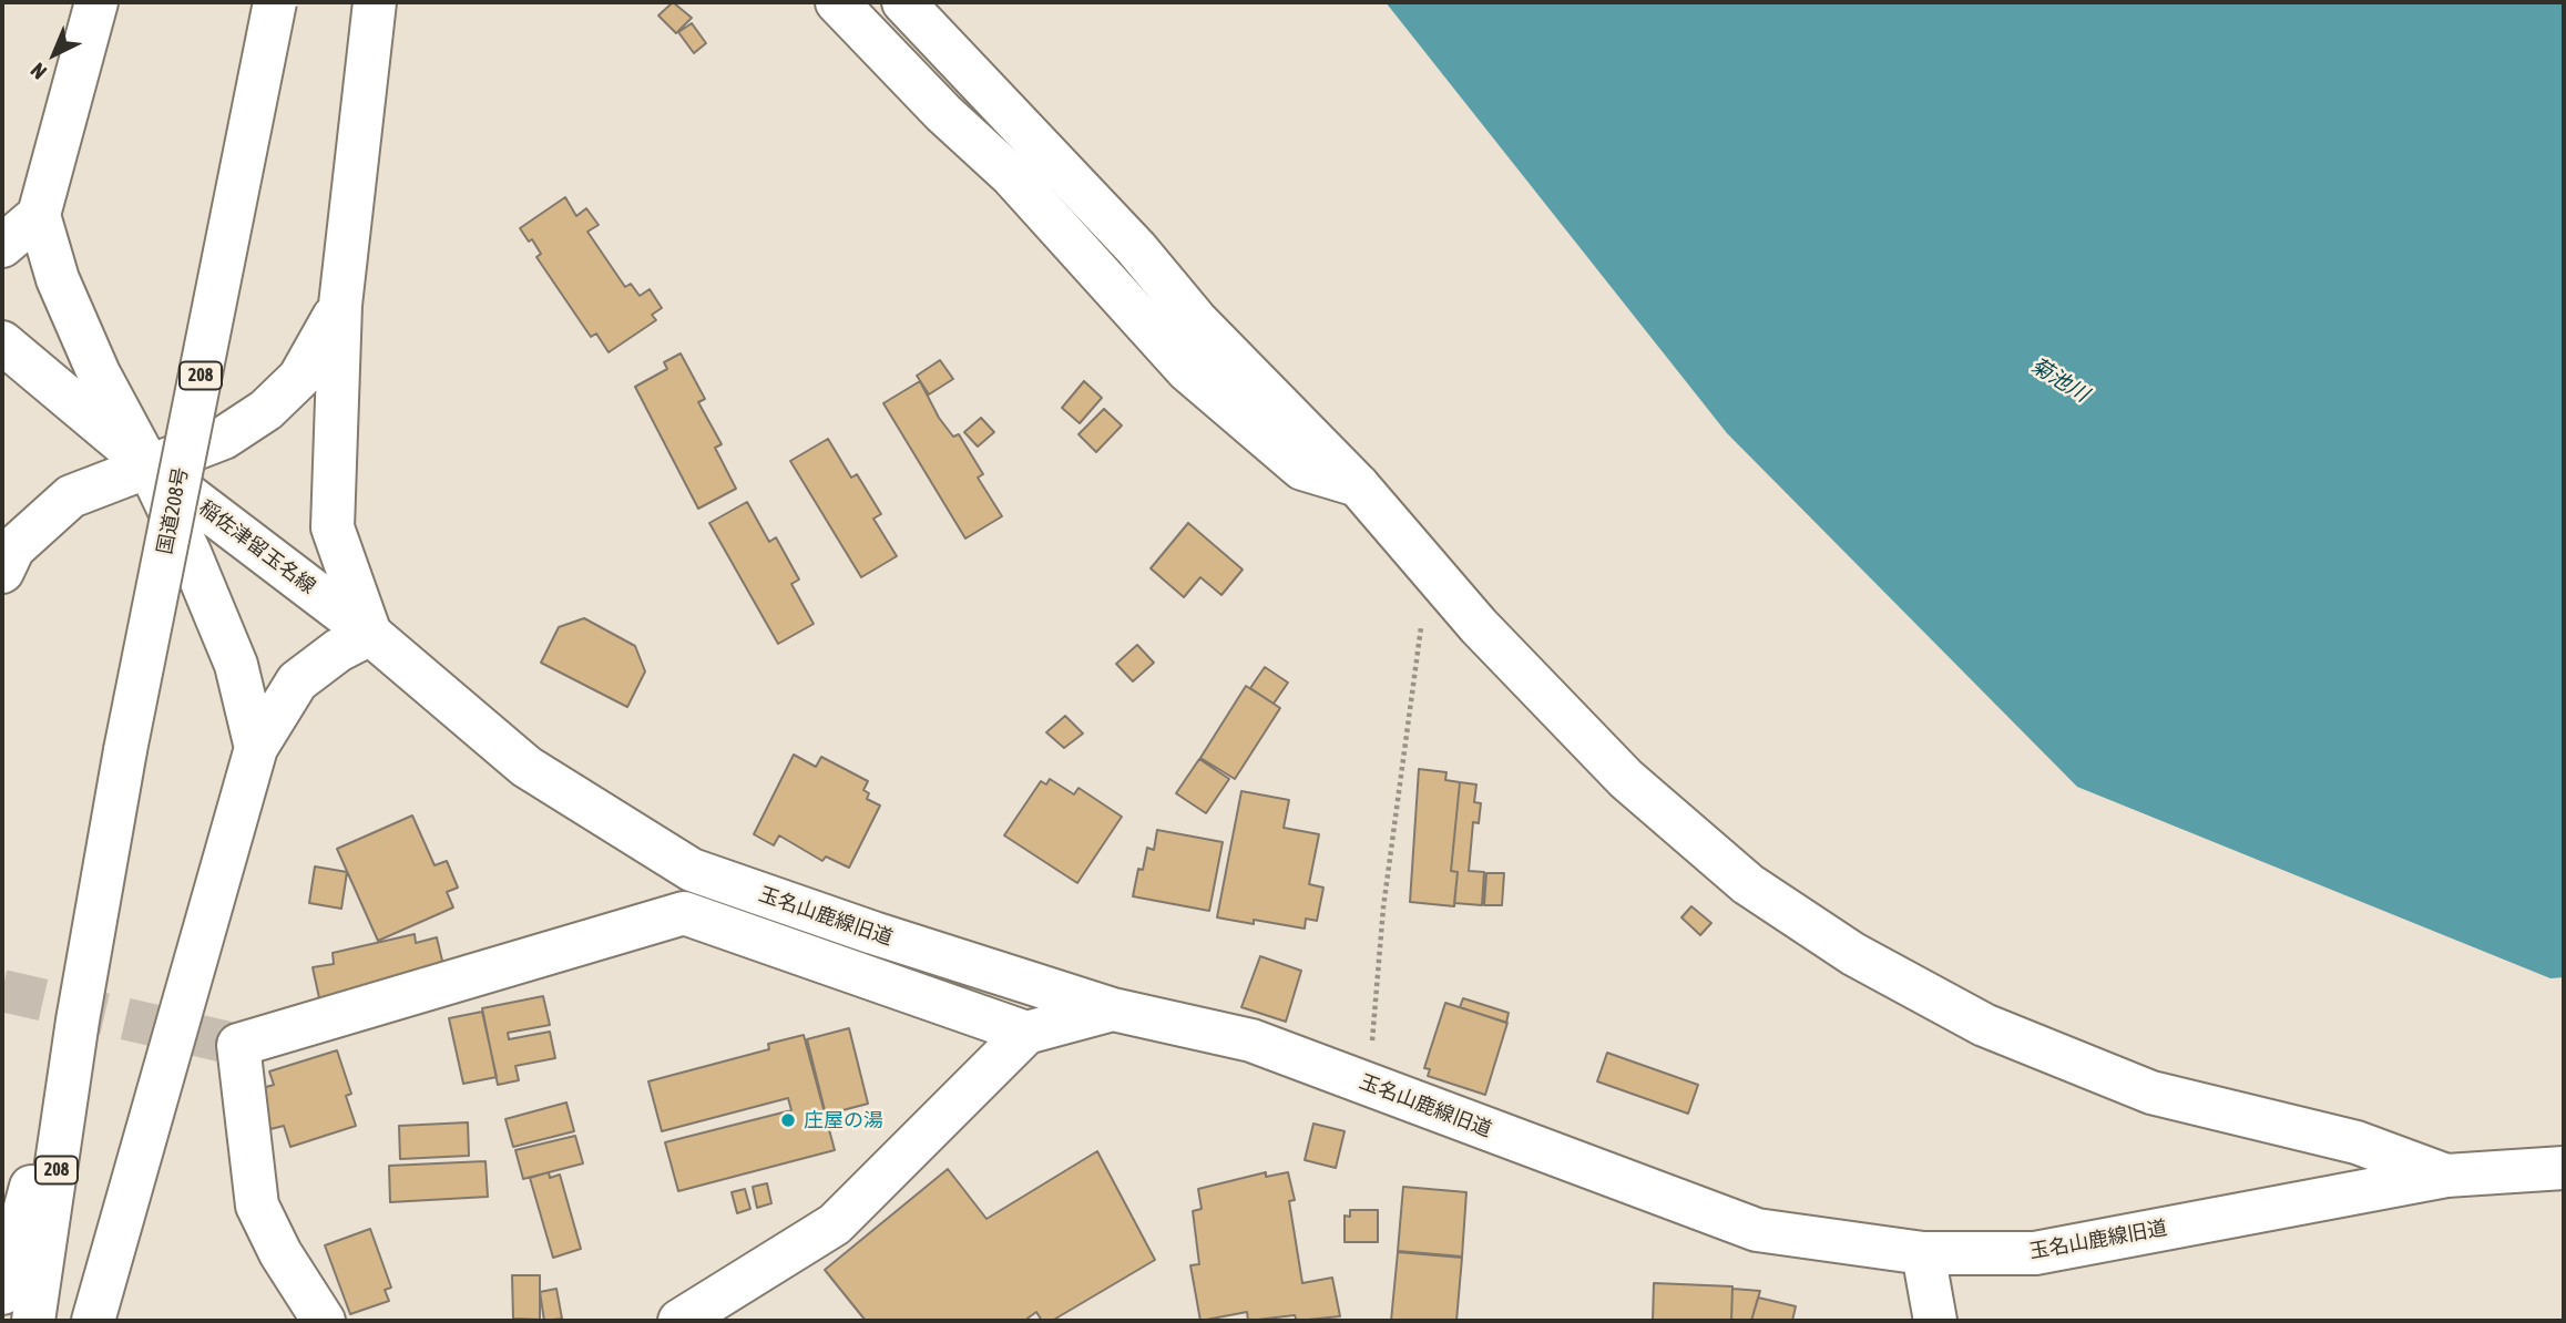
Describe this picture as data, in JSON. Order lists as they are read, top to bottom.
{
  "streets": {
    "main road": [
      "208",
      "国道208号",
      "稲佐津留玉名線",
      "玉名山鹿線旧道"
    ]
  },
  "crossings": [
    ["稲佐津留玉名線", "玉名山鹿線旧道"]
  ],
  "water": ["菊池川"],
  "places": ["庄屋の湯"],
  "north": "bottom left"
}
